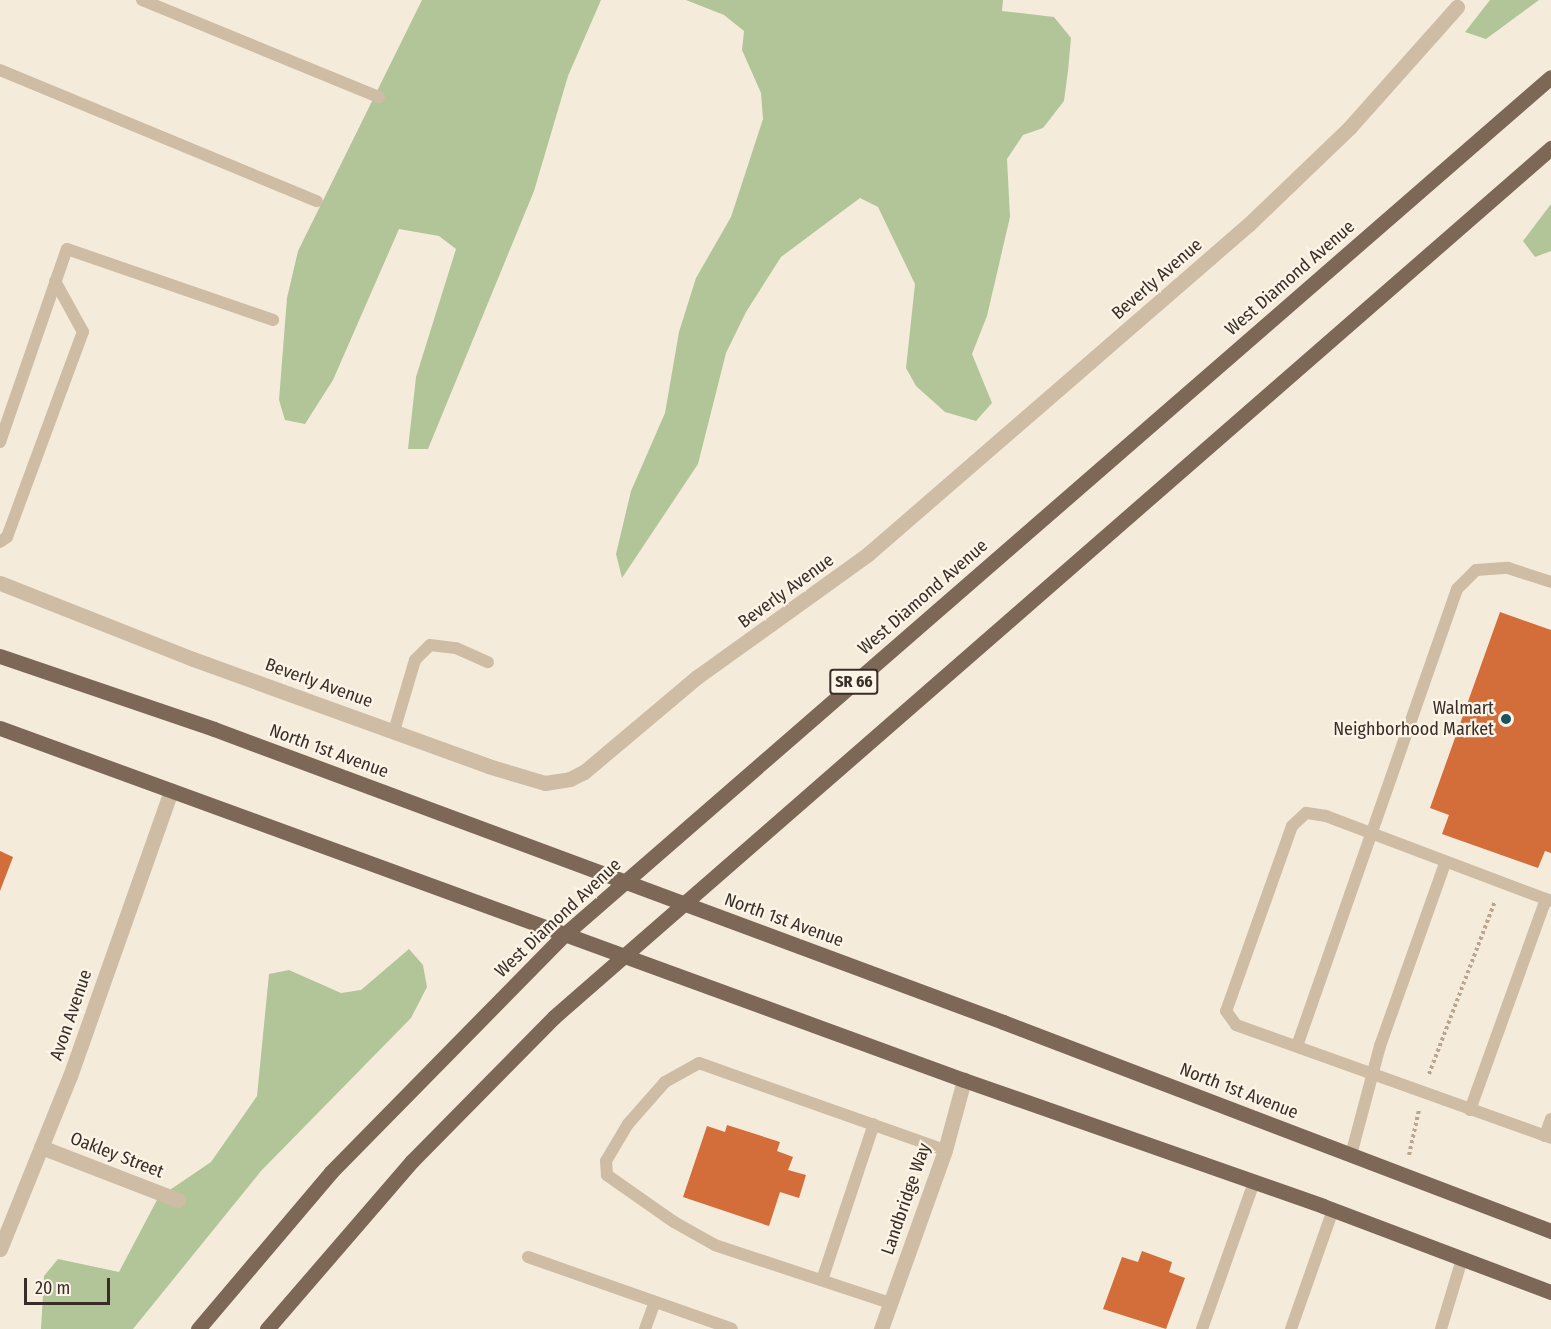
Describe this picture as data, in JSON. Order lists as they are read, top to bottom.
{
  "streets": {
    "main road": ["West Diamond Avenue", "SR 66", "North 1st Avenue"],
    "street": [
      "Beverly Avenue",
      "Avon Avenue",
      "Oakley Street",
      "Landbridge Way"
    ]
  },
  "crossings": [
    ["West Diamond Avenue", "North 1st Avenue"],
    ["Avon Avenue", "Oakley Street"]
  ],
  "places": ["Walmart Neighborhood Market"],
  "scale_bar": "20 m"
}
